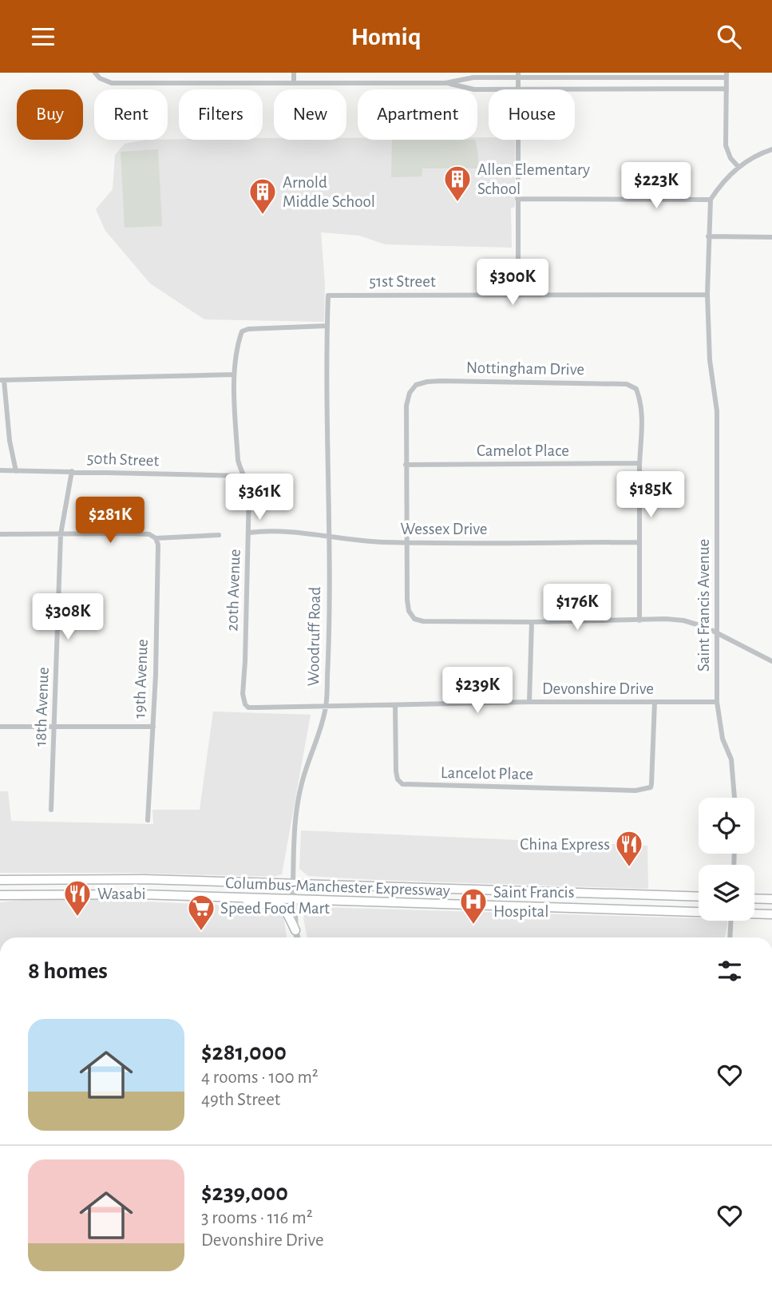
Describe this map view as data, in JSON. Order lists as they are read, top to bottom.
{
  "streets": {
    "main road": ["Columbus-Manchester Expressway"],
    "street": [
      "51st Street",
      "Nottingham Drive",
      "Camelot Place",
      "50th Street",
      "Wessex Drive",
      "20th Avenue",
      "Saint Francis Avenue",
      "Woodruff Road",
      "19th Avenue",
      "Devonshire Drive",
      "18th Avenue",
      "Lancelot Place"
    ]
  },
  "crossings": [
    ["51st Street", "20th Avenue"],
    ["51st Street", "Saint Francis Avenue"],
    ["51st Street", "Woodruff Road"],
    ["Nottingham Drive", "Camelot Place"],
    ["50th Street", "20th Avenue"],
    ["50th Street", "18th Avenue"],
    ["Wessex Drive", "20th Avenue"],
    ["Wessex Drive", "Woodruff Road"],
    ["20th Avenue", "Woodruff Road"],
    ["20th Avenue", "Devonshire Drive"],
    ["Saint Francis Avenue", "Devonshire Drive"],
    ["Woodruff Road", "Devonshire Drive"],
    ["Woodruff Road", "Columbus-Manchester Expressway"],
    ["Devonshire Drive", "Lancelot Place"]
  ],
  "places": {
    "building": ["Allen Elementary School", "Arnold Middle School"],
    "restaurant": ["China Express", "Wasabi"],
    "hospital": ["Saint Francis Hospital"],
    "supermarket": ["Speed Food Mart"]
  },
  "page": {
    "header": "Homiq",
    "chip": [
      "Buy",
      "Rent",
      "Filters",
      "New",
      "Apartment",
      "House"
    ],
    "price": [
      "$223K",
      "$300K",
      "$185K",
      "$361K",
      "$281K",
      "$176K",
      "$308K",
      "$239K"
    ],
    "heading": "8 homes",
    "list": [
      {
        "name": "$281,000",
        "note": "4 rooms · 100 m² · 49th Street"
      },
      {
        "name": "$239,000",
        "note": "3 rooms · 116 m² · Devonshire Drive"
      }
    ]
  }
}
